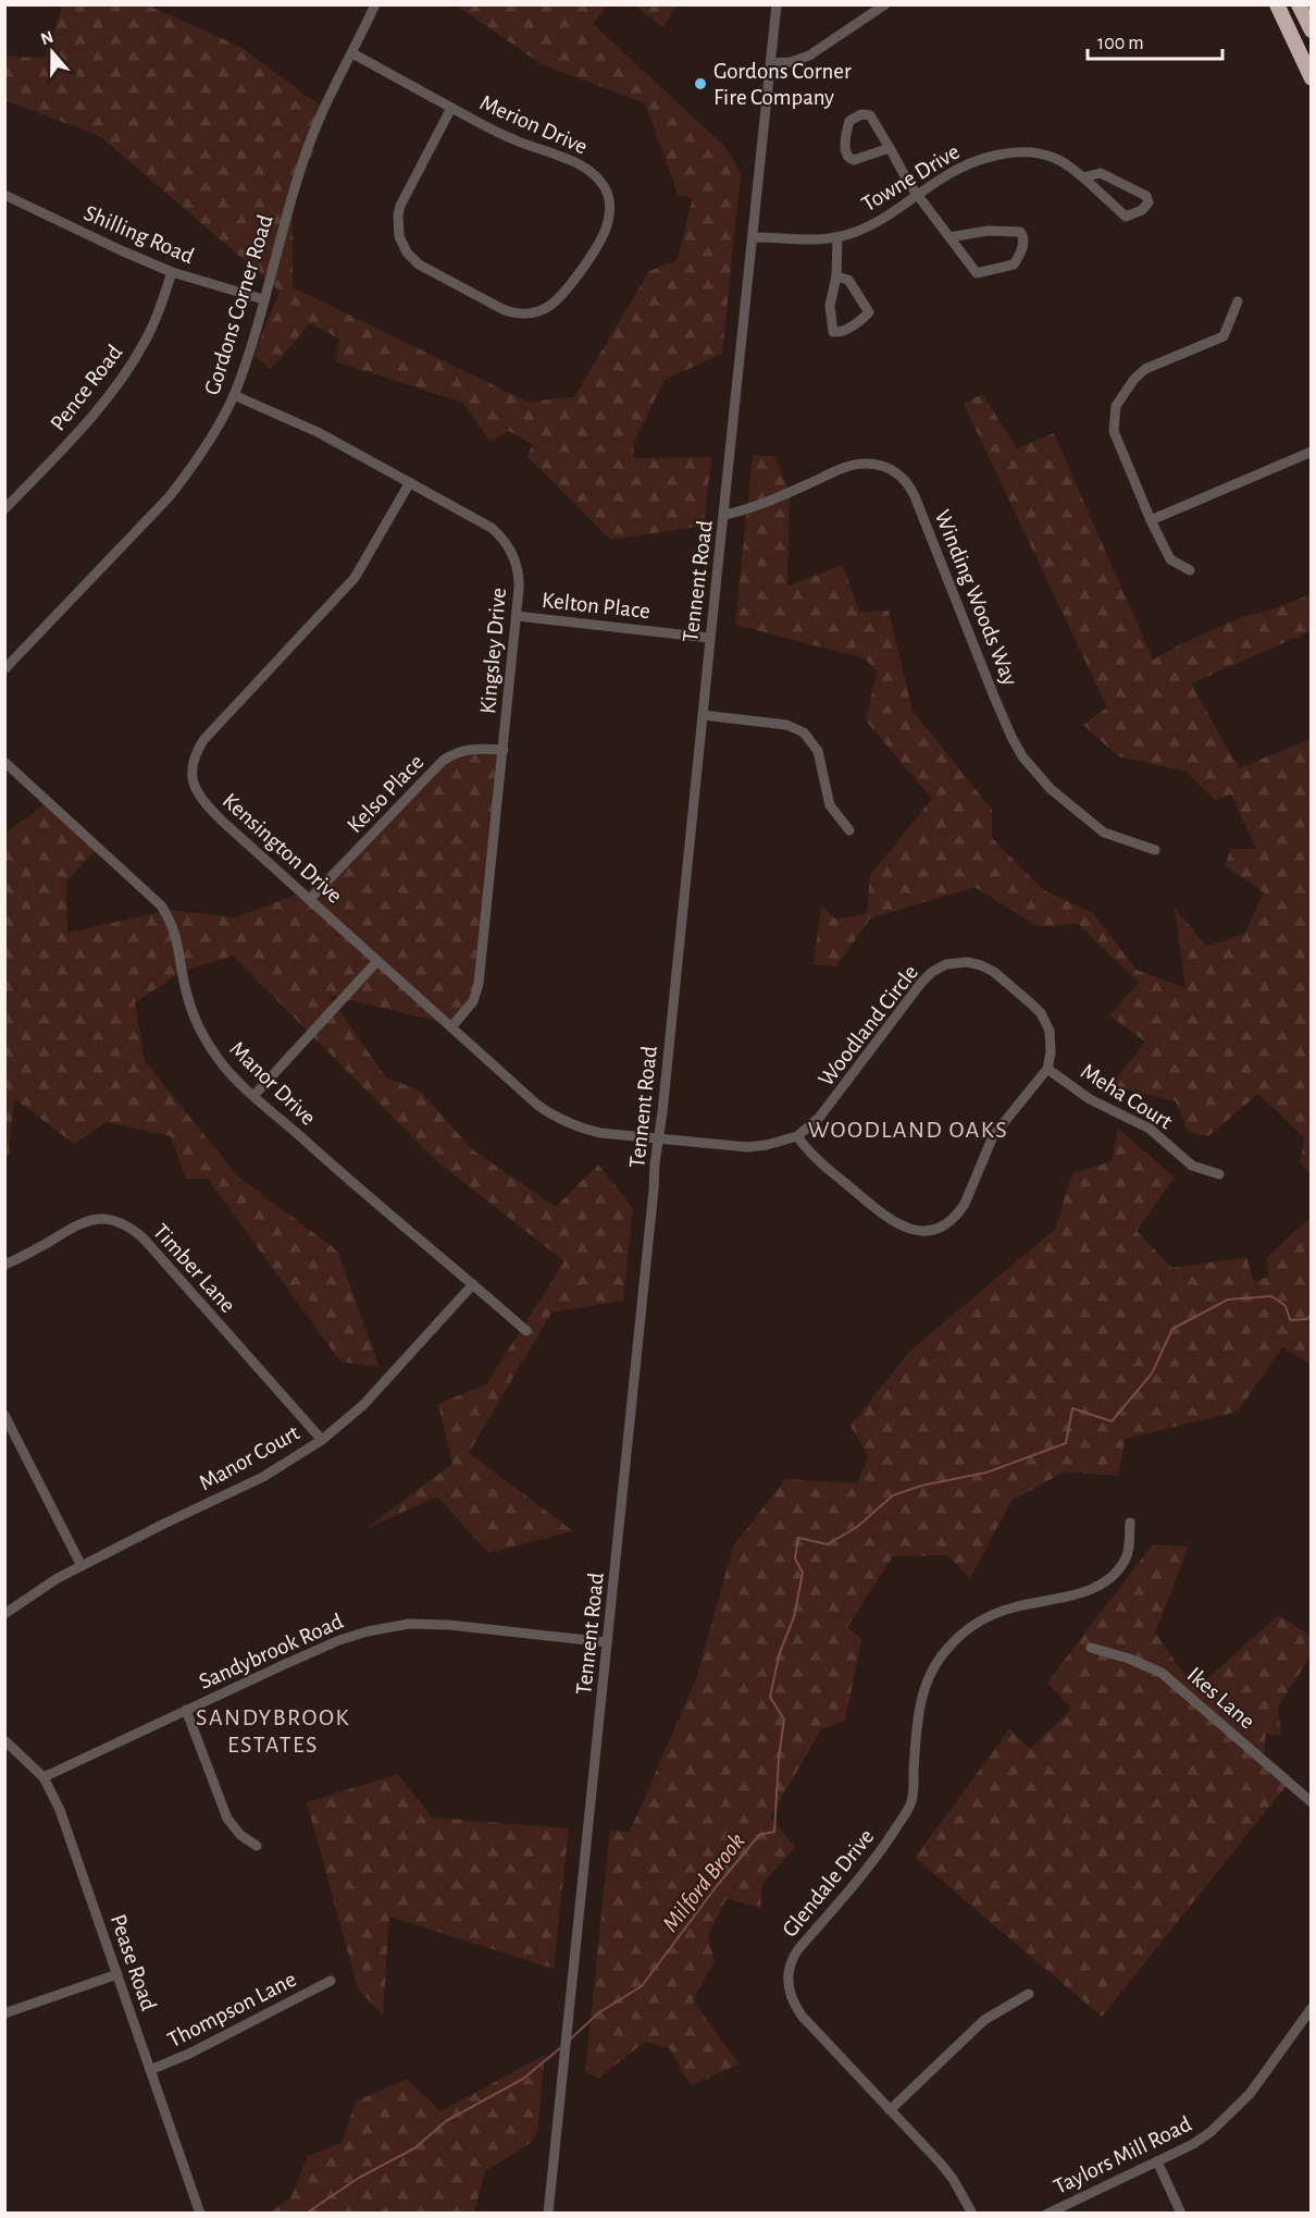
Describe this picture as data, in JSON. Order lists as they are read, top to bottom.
{
  "streets": {
    "street": [
      "Merion Drive",
      "Towne Drive",
      "Shilling Road",
      "Gordons Corner Road",
      "Pence Road",
      "Tennent Road",
      "Winding Woods Way",
      "Kelton Place",
      "Kingsley Drive",
      "Kelso Place",
      "Kensington Drive",
      "Woodland Circle",
      "Manor Drive",
      "Meha Court",
      "Timber Lane",
      "Manor Court",
      "Sandybrook Road",
      "Ikes Lane",
      "Glendale Drive",
      "Pease Road",
      "Thompson Lane",
      "Taylors Mill Road"
    ]
  },
  "crossings": [
    ["Merion Drive", "Gordons Corner Road"],
    ["Towne Drive", "Tennent Road"],
    ["Shilling Road", "Gordons Corner Road"],
    ["Shilling Road", "Pence Road"],
    ["Gordons Corner Road", "Kingsley Drive"],
    ["Tennent Road", "Winding Woods Way"],
    ["Tennent Road", "Kelton Place"],
    ["Tennent Road", "Kensington Drive"],
    ["Tennent Road", "Woodland Circle"],
    ["Tennent Road", "Sandybrook Road"],
    ["Kelton Place", "Kingsley Drive"],
    ["Kingsley Drive", "Kelso Place"],
    ["Kingsley Drive", "Kensington Drive"],
    ["Kelso Place", "Kensington Drive"],
    ["Kensington Drive", "Woodland Circle"],
    ["Woodland Circle", "Meha Court"],
    ["Manor Drive", "Manor Court"],
    ["Timber Lane", "Manor Court"],
    ["Sandybrook Road", "Pease Road"],
    ["Pease Road", "Thompson Lane"]
  ],
  "districts": ["WOODLAND OAKS", "SANDYBROOK ESTATES"],
  "water": ["Milford Brook"],
  "places": ["Gordons Corner Fire Company"],
  "scale_bar": "100 m",
  "north": "top"
}
